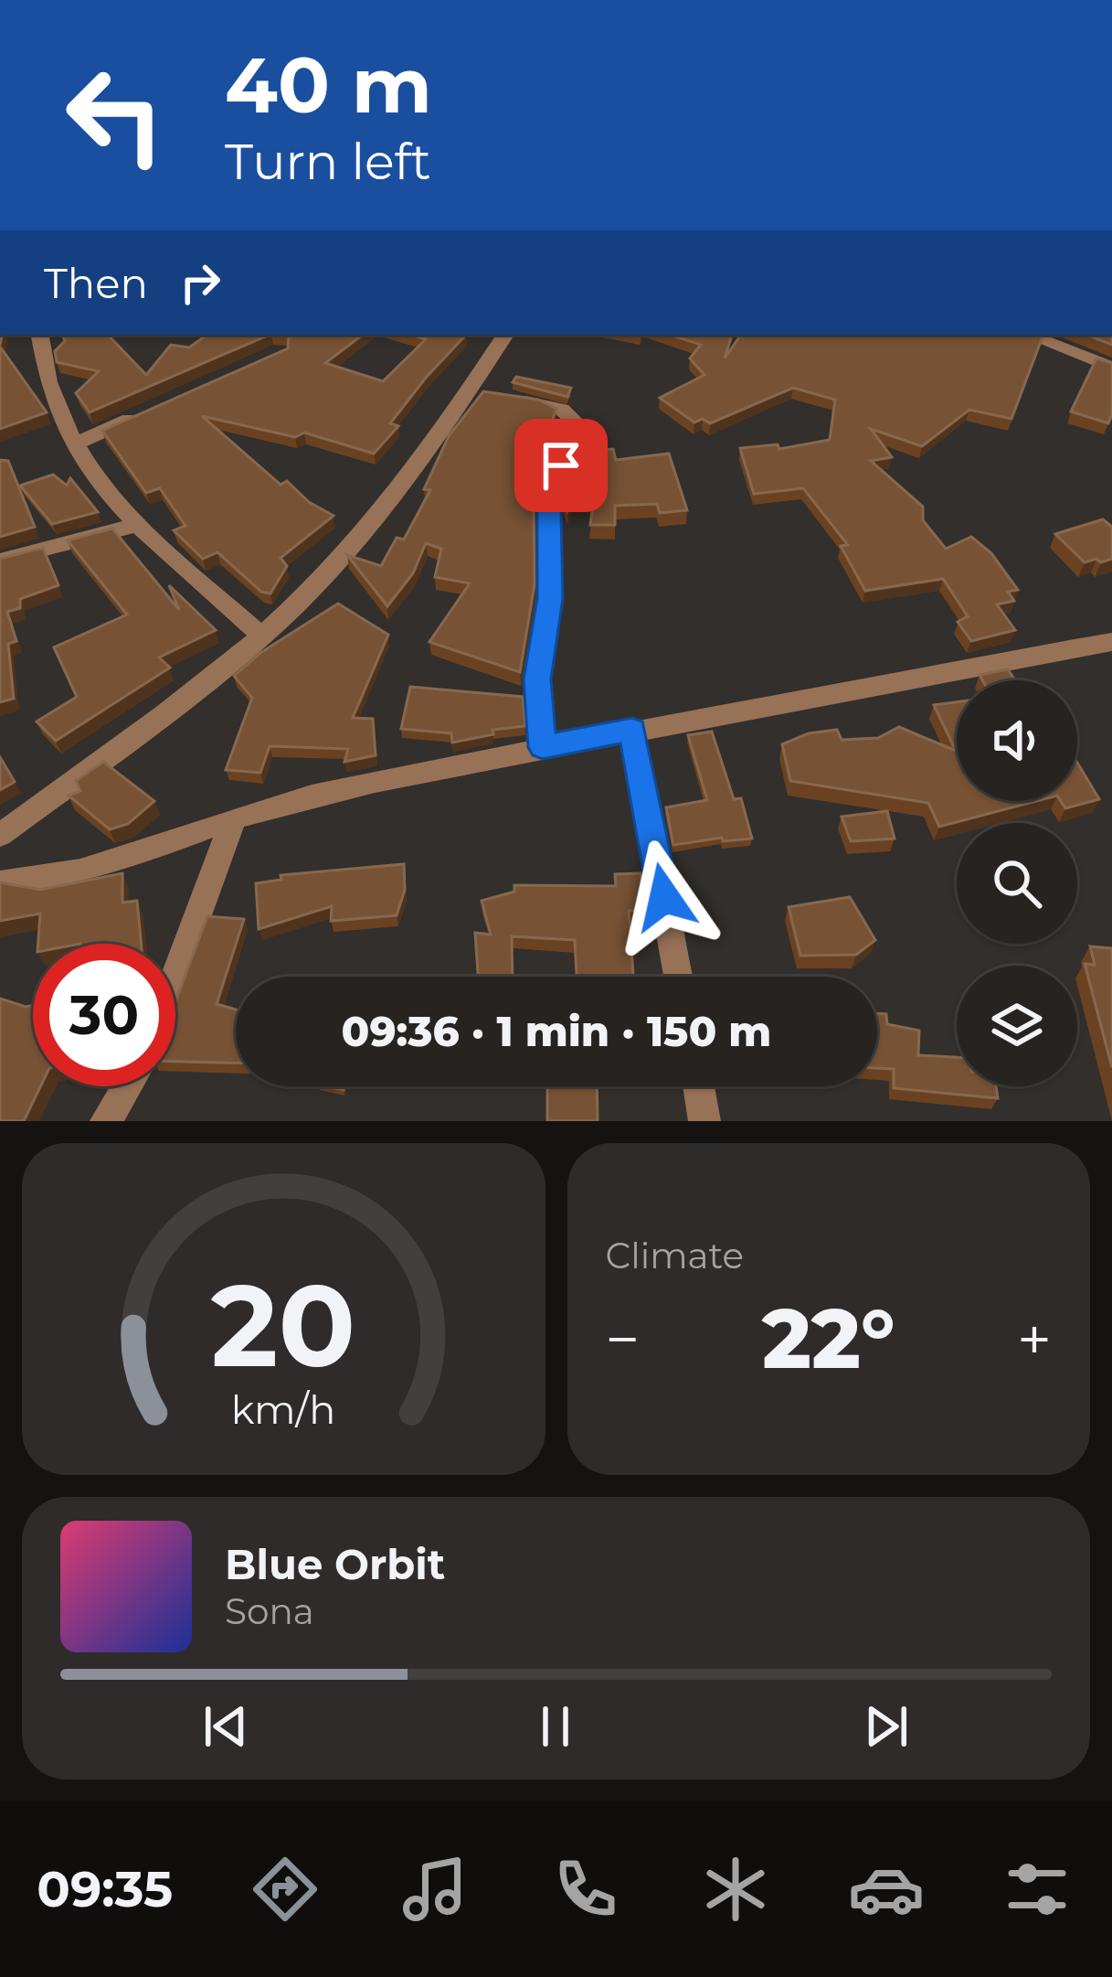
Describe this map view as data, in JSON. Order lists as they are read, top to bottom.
{
  "page": {
    "turn": ["40 m", "Turn left"],
    "then": "Then",
    "limit": "30",
    "trip": "09:36 · 1 min · 150 m",
    "tile": "Climate",
    "heat": ["−", "22°", "+"],
    "song": ["Blue Orbit", "Sona"],
    "tabs": "09:35",
    "gauge": ["20", "km/h"]
  }
}
